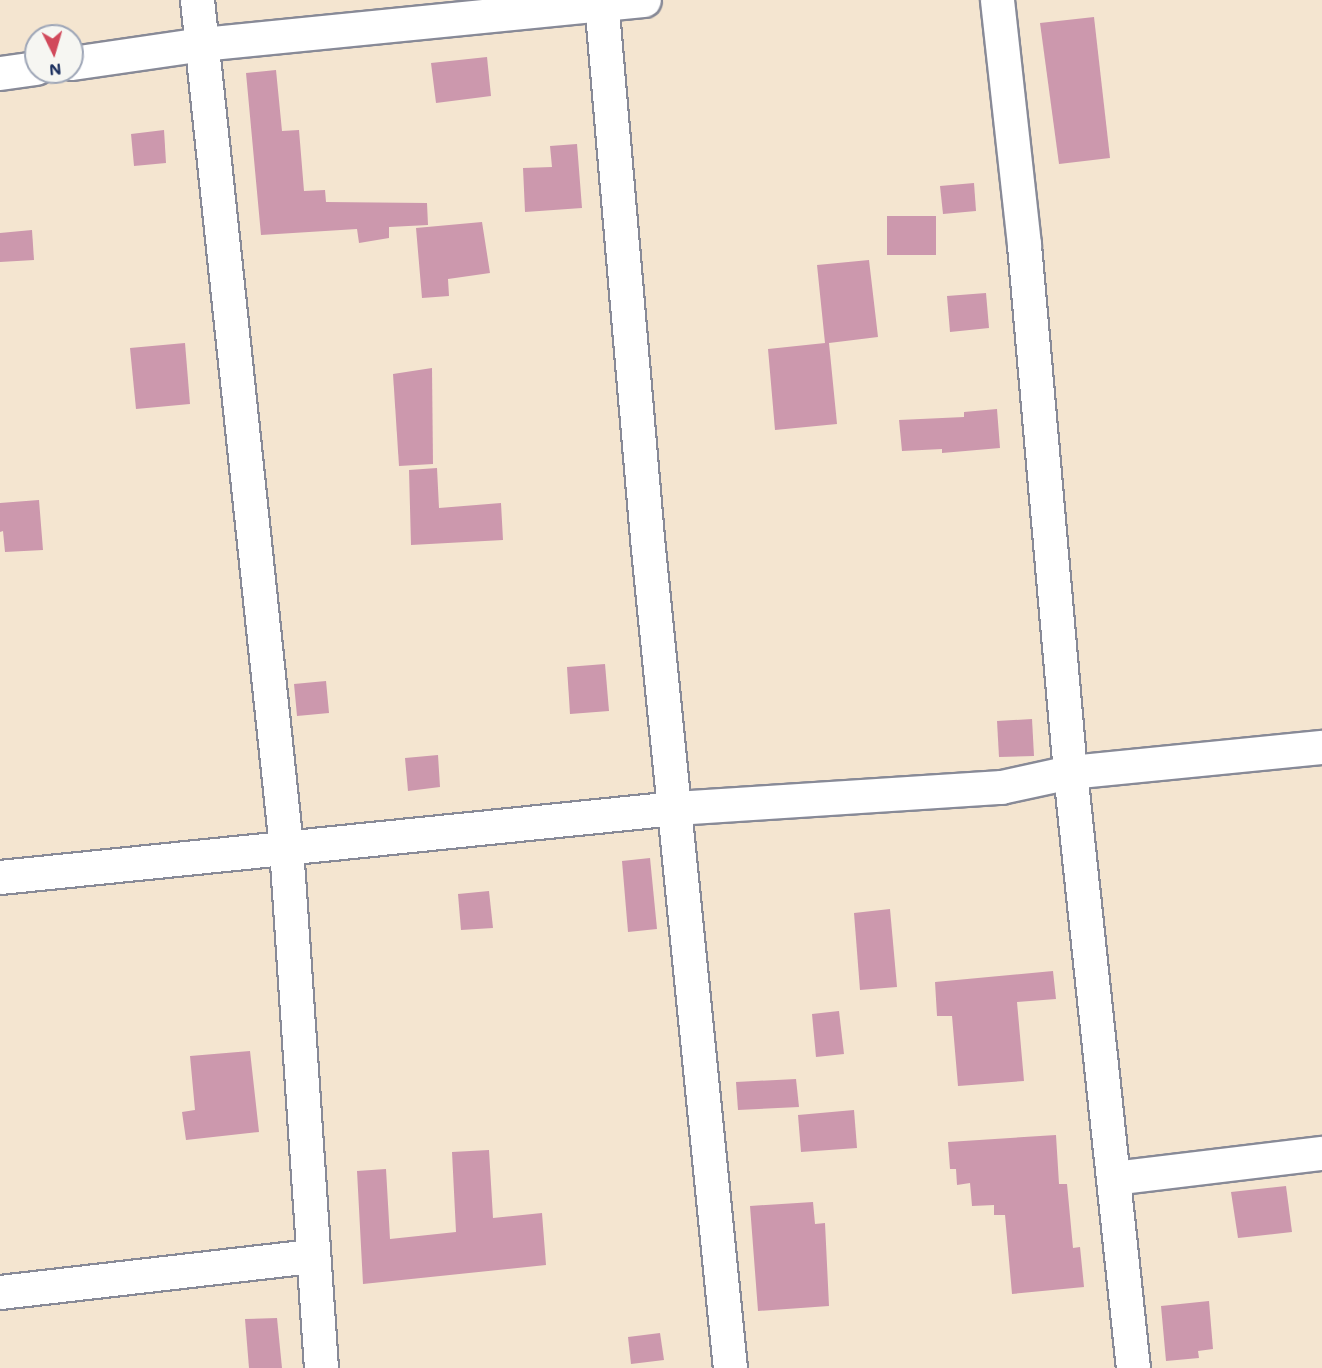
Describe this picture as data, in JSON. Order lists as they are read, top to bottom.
{
  "north": "bottom"
}
